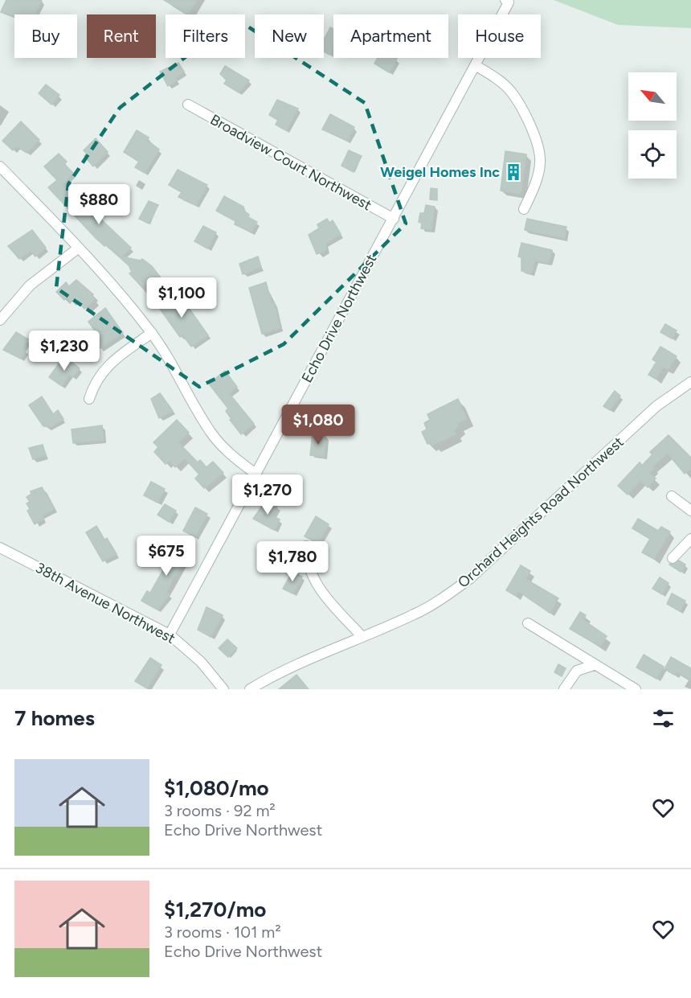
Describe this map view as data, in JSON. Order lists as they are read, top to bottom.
{
  "streets": {
    "street": [
      "Broadview Court Northwest",
      "Echo Drive Northwest",
      "Orchard Heights Road Northwest",
      "38th Avenue Northwest"
    ]
  },
  "crossings": [
    ["Broadview Court Northwest", "Echo Drive Northwest"],
    ["Echo Drive Northwest", "38th Avenue Northwest"]
  ],
  "places": {
    "building": ["Weigel Homes Inc"]
  },
  "north": "top left",
  "page": {
    "chip": [
      "Buy",
      "Rent",
      "Filters",
      "New",
      "Apartment",
      "House"
    ],
    "price": [
      "$880",
      "$1,100",
      "$1,230",
      "$1,080",
      "$1,270",
      "$675",
      "$1,780"
    ],
    "heading": "7 homes",
    "list": [
      {
        "name": "$1,080/mo",
        "note": "3 rooms · 92 m² · Echo Drive Northwest"
      },
      {
        "name": "$1,270/mo",
        "note": "3 rooms · 101 m² · Echo Drive Northwest"
      }
    ]
  }
}
